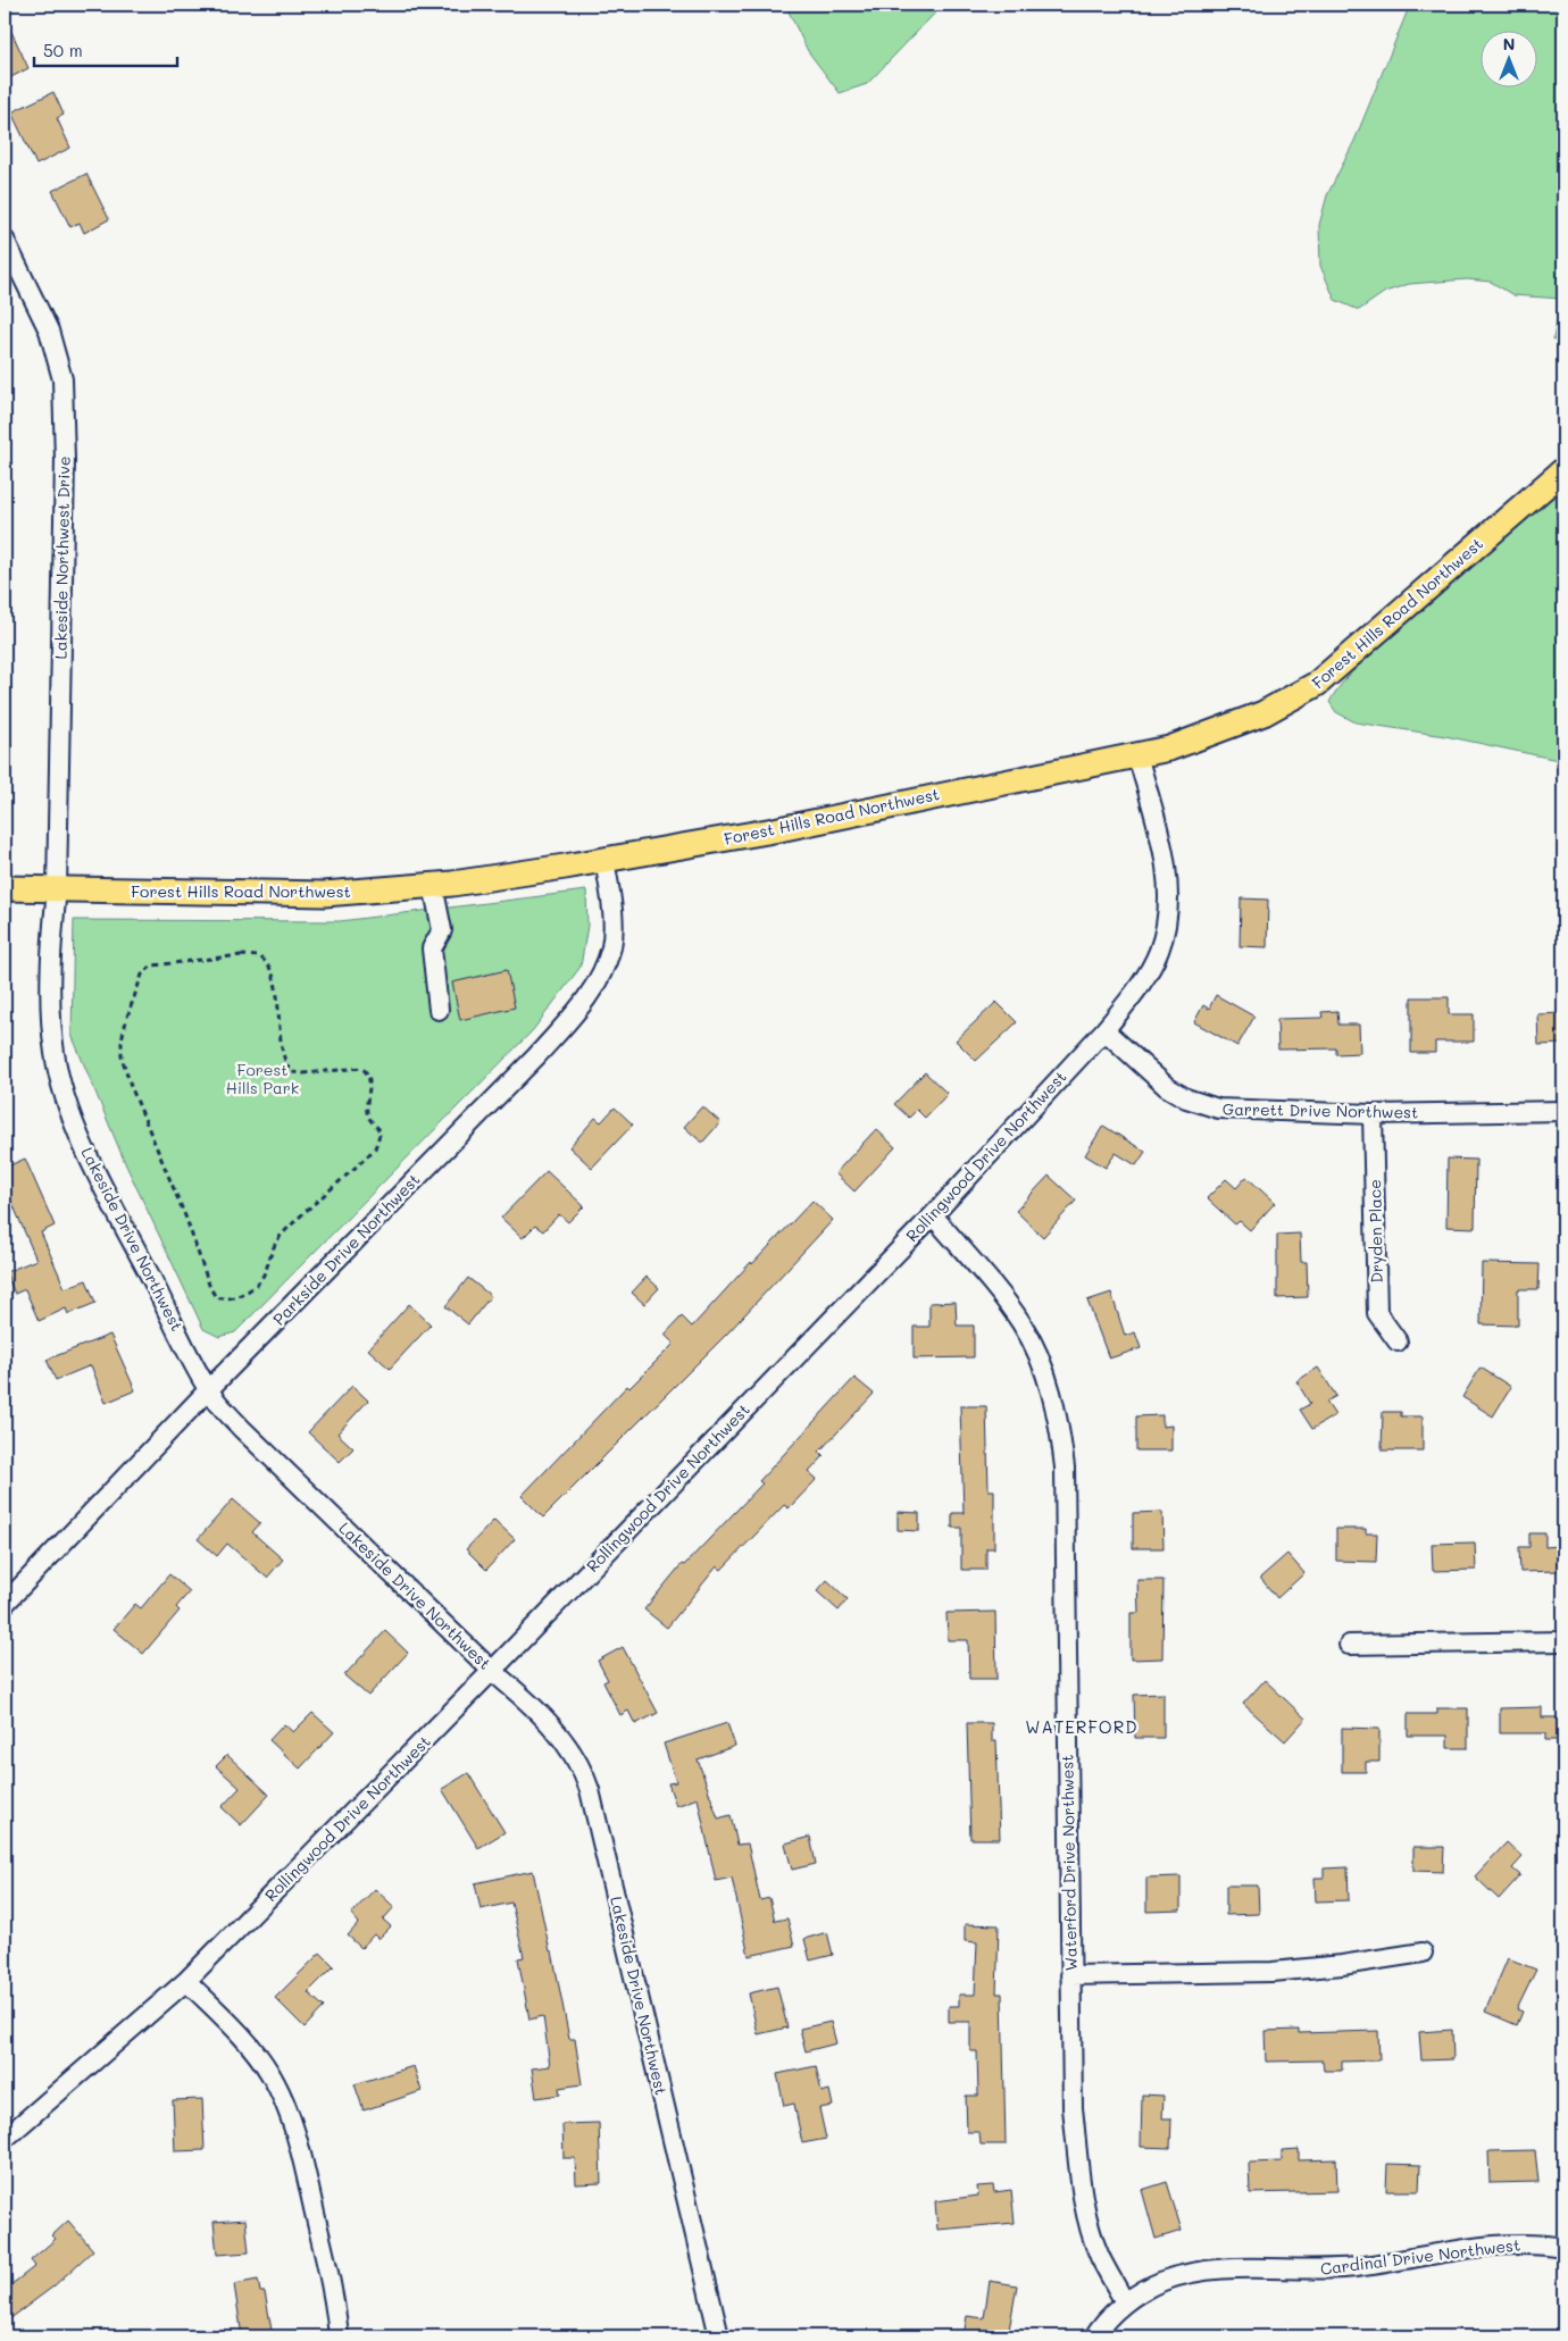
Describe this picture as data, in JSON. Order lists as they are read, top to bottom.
{
  "streets": {
    "main road": ["Forest Hills Road Northwest"],
    "street": [
      "Lakeside Northwest Drive",
      "Garrett Drive Northwest",
      "Rollingwood Drive Northwest",
      "Dryden Place",
      "Lakeside Drive Northwest",
      "Parkside Drive Northwest",
      "Waterford Drive Northwest",
      "Cardinal Drive Northwest"
    ]
  },
  "crossings": [
    ["Lakeside Northwest Drive", "Forest Hills Road Northwest"],
    ["Lakeside Northwest Drive", "Lakeside Drive Northwest"],
    ["Forest Hills Road Northwest", "Rollingwood Drive Northwest"],
    ["Forest Hills Road Northwest", "Lakeside Drive Northwest"],
    ["Forest Hills Road Northwest", "Parkside Drive Northwest"],
    ["Garrett Drive Northwest", "Rollingwood Drive Northwest"],
    ["Garrett Drive Northwest", "Dryden Place"],
    ["Rollingwood Drive Northwest", "Lakeside Drive Northwest"],
    ["Rollingwood Drive Northwest", "Waterford Drive Northwest"],
    ["Lakeside Drive Northwest", "Parkside Drive Northwest"],
    ["Waterford Drive Northwest", "Cardinal Drive Northwest"]
  ],
  "districts": ["WATERFORD"],
  "parks": ["Forest Hills Park"],
  "scale_bar": "50 m",
  "north": "top"
}
